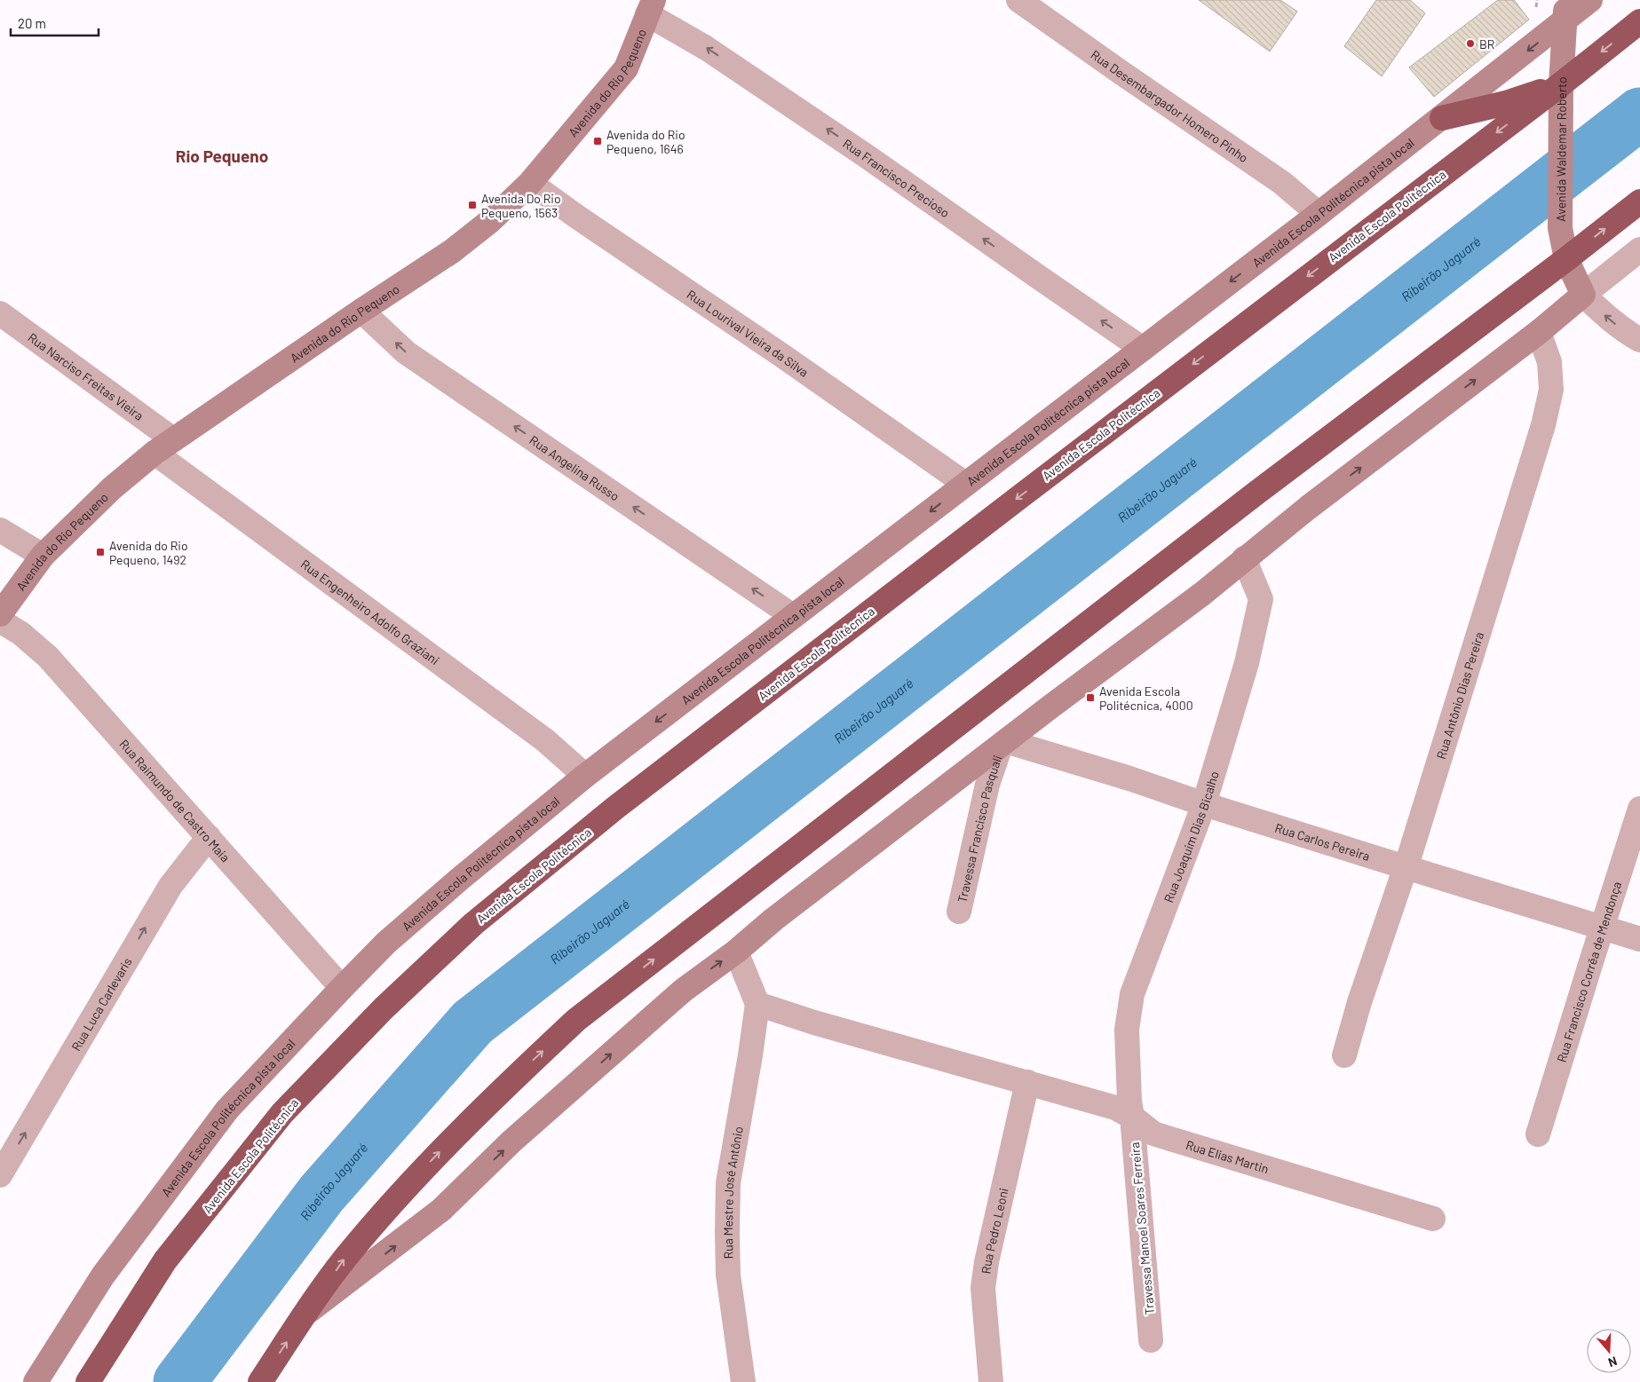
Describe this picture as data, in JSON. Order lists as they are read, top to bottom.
{
  "streets": {
    "highway": ["Avenida Escola Politécnica"],
    "main road": ["Avenida do Rio Pequeno", "Avenida Waldemar Roberto", "Avenida Escola Politécnica pista local"],
    "street": [
      "Rua Desembargador Homero Pinho",
      "Rua Francisco Precioso",
      "Rua Lourival Vieira da Silva",
      "Rua Narciso Freitas Vieira",
      "Rua Angelina Russo",
      "Rua Engenheiro Adolfo Graziani",
      "Rua Antônio Dias Pereira",
      "Rua Raimundo de Castro Maia",
      "Travessa Francisco Pasquali",
      "Rua Joaquim Dias Bicalho",
      "Rua Carlos Pereira",
      "Rua Francisco Corrêa de Mendonça",
      "Rua Luca Carlevaris",
      "Rua Elias Martin",
      "Rua Mestre José Antônio",
      "Travessa Manoel Soares Ferreira",
      "Rua Pedro Leoni"
    ]
  },
  "crossings": [
    ["Avenida do Rio Pequeno", "Rua Francisco Precioso"],
    ["Avenida do Rio Pequeno", "Rua Lourival Vieira da Silva"],
    ["Avenida do Rio Pequeno", "Rua Narciso Freitas Vieira"],
    ["Avenida do Rio Pequeno", "Rua Angelina Russo"],
    ["Avenida do Rio Pequeno", "Rua Engenheiro Adolfo Graziani"],
    ["Rua Desembargador Homero Pinho", "Avenida Escola Politécnica pista local"],
    ["Avenida Waldemar Roberto", "Avenida Escola Politécnica pista local"],
    ["Avenida Waldemar Roberto", "Avenida Escola Politécnica"],
    ["Rua Francisco Precioso", "Avenida Escola Politécnica pista local"],
    ["Avenida Escola Politécnica pista local", "Rua Lourival Vieira da Silva"],
    ["Avenida Escola Politécnica pista local", "Rua Angelina Russo"],
    ["Avenida Escola Politécnica pista local", "Rua Engenheiro Adolfo Graziani"],
    ["Avenida Escola Politécnica pista local", "Rua Raimundo de Castro Maia"],
    ["Rua Narciso Freitas Vieira", "Rua Engenheiro Adolfo Graziani"],
    ["Rua Antônio Dias Pereira", "Rua Carlos Pereira"],
    ["Rua Raimundo de Castro Maia", "Rua Luca Carlevaris"],
    ["Travessa Francisco Pasquali", "Rua Carlos Pereira"],
    ["Rua Joaquim Dias Bicalho", "Rua Carlos Pereira"],
    ["Rua Joaquim Dias Bicalho", "Rua Elias Martin"],
    ["Rua Joaquim Dias Bicalho", "Travessa Manoel Soares Ferreira"],
    ["Rua Carlos Pereira", "Rua Francisco Corrêa de Mendonça"],
    ["Rua Elias Martin", "Travessa Manoel Soares Ferreira"],
    ["Rua Elias Martin", "Rua Pedro Leoni"]
  ],
  "one_way": [
    "Rua Francisco Precioso",
    "Avenida Escola Politécnica pista local",
    "Rua Angelina Russo",
    "Rua Luca Carlevaris"
  ],
  "districts": ["Rio Pequeno"],
  "water": ["Ribeirão Jaguaré"],
  "places": {
    "other": ["BR"],
    "transit": [
      "Avenida do Rio Pequeno, 1646",
      "Avenida Do Rio Pequeno, 1563",
      "Avenida do Rio Pequeno, 1492",
      "Avenida Escola Politécnica, 4000"
    ]
  },
  "scale_bar": "20 m",
  "north": "bottom"
}
